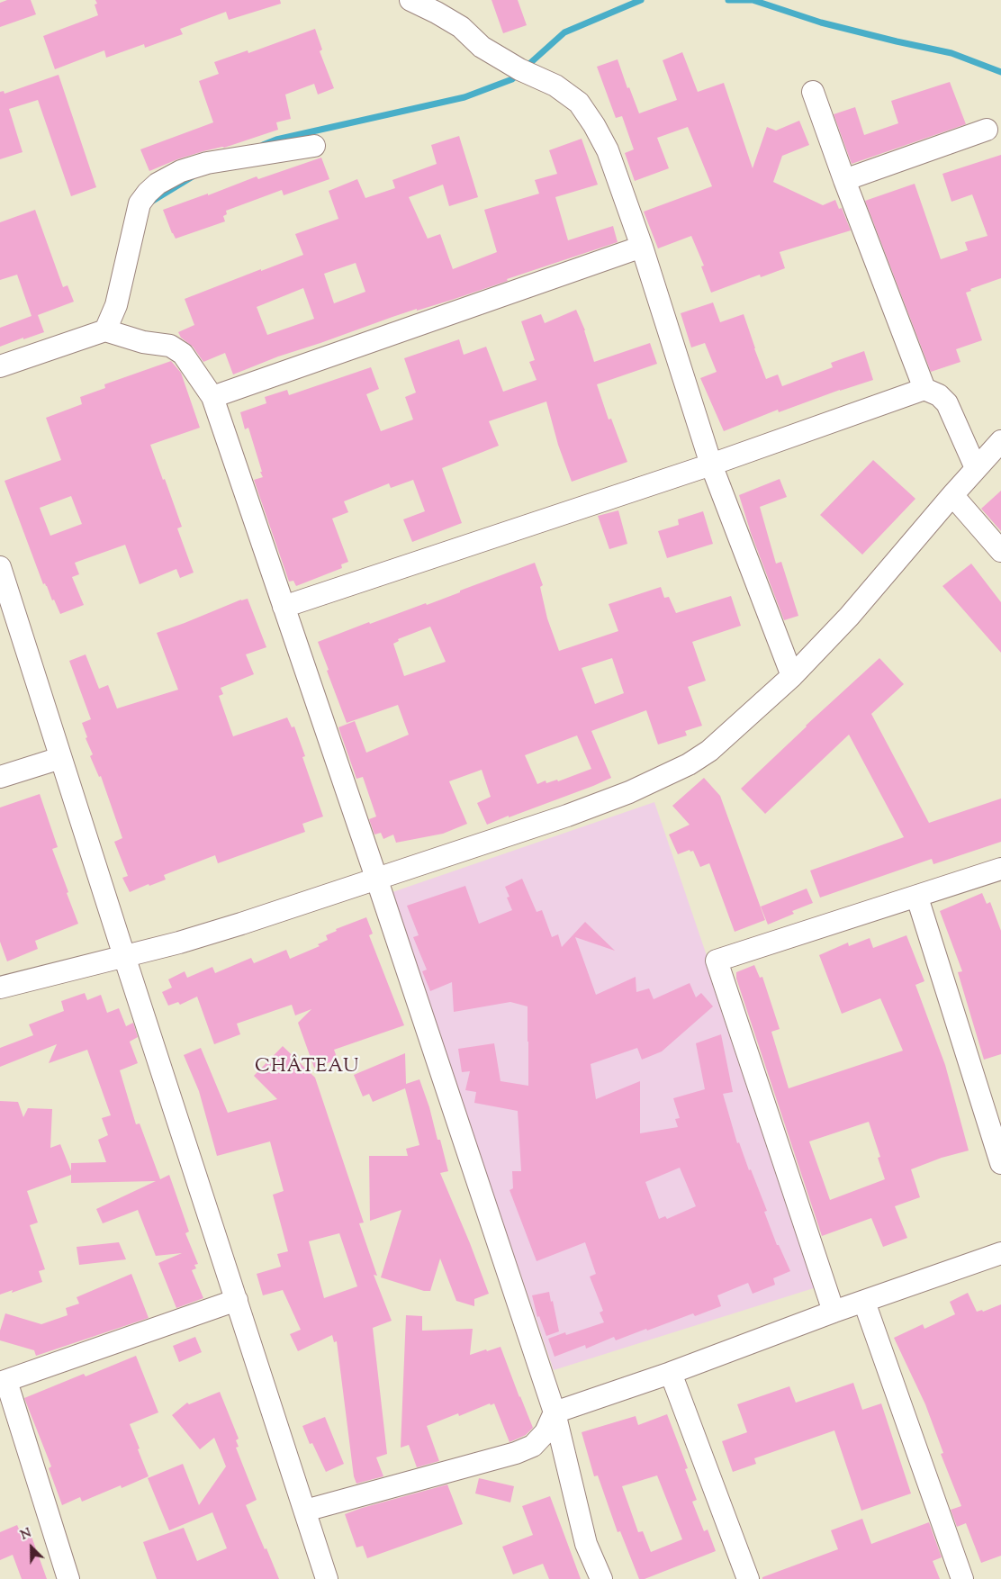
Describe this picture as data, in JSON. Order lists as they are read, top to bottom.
{
  "districts": ["CHÂTEAU"],
  "north": "top left"
}
